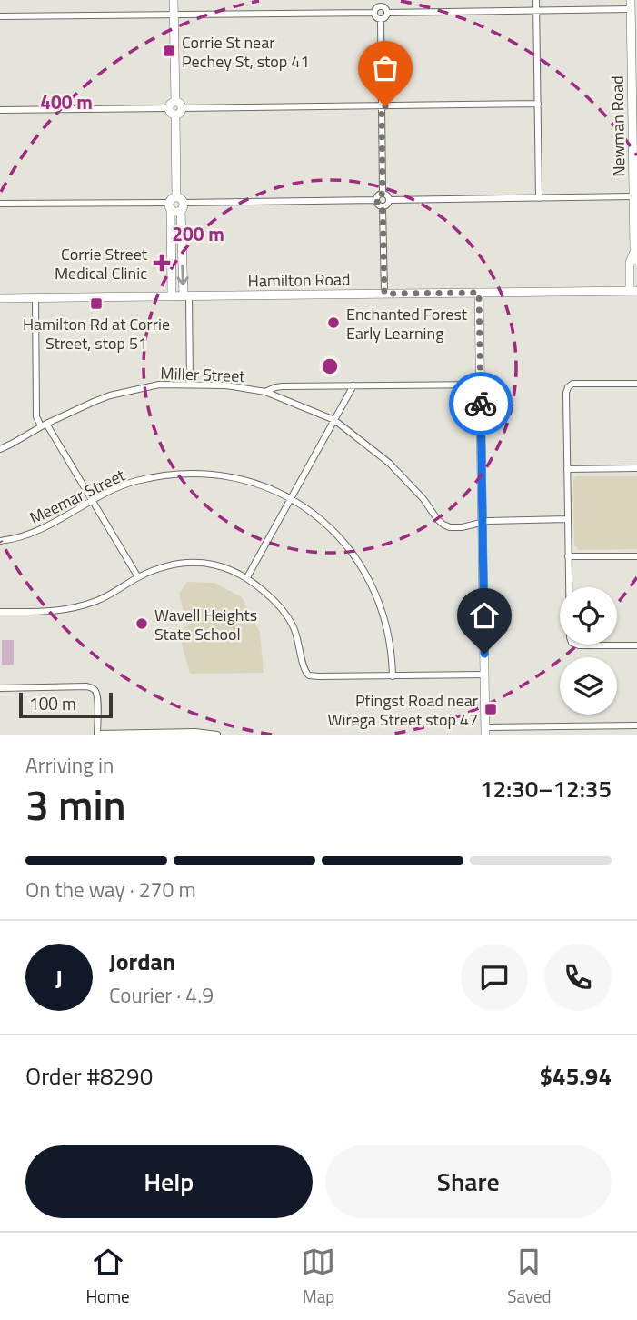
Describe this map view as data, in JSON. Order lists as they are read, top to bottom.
{
  "streets": {
    "main road": ["Newman Road", "Hamilton Road"],
    "street": ["Miller Street", "Meemar Street"]
  },
  "crossings": [
    ["Newman Road", "Hamilton Road"]
  ],
  "places": {
    "transit": ["Corrie St near Pechey St, stop 41", "Hamilton Rd at Corrie Street, stop 51", "Pfingst Road near Wirega Street stop 47"],
    "health": ["Corrie Street Medical Clinic"],
    "other": ["Enchanted Forest Early Learning", "Wavell Heights State School"]
  },
  "scale_bar": "100 m",
  "page": {
    "scale": "100 m",
    "heading": ["3 min", "Arriving in", "12:30–12:35"],
    "panel": [
      "Jordan",
      "Courier · 4.9",
      "Order #8290",
      "$45.94"
    ],
    "bar": "On the way · 270 m",
    "round": "J",
    "buttons": ["Help", "Share"],
    "tabs": ["Home", "Map", "Saved"]
  },
  "rings": ["400 m", "200 m"]
}
